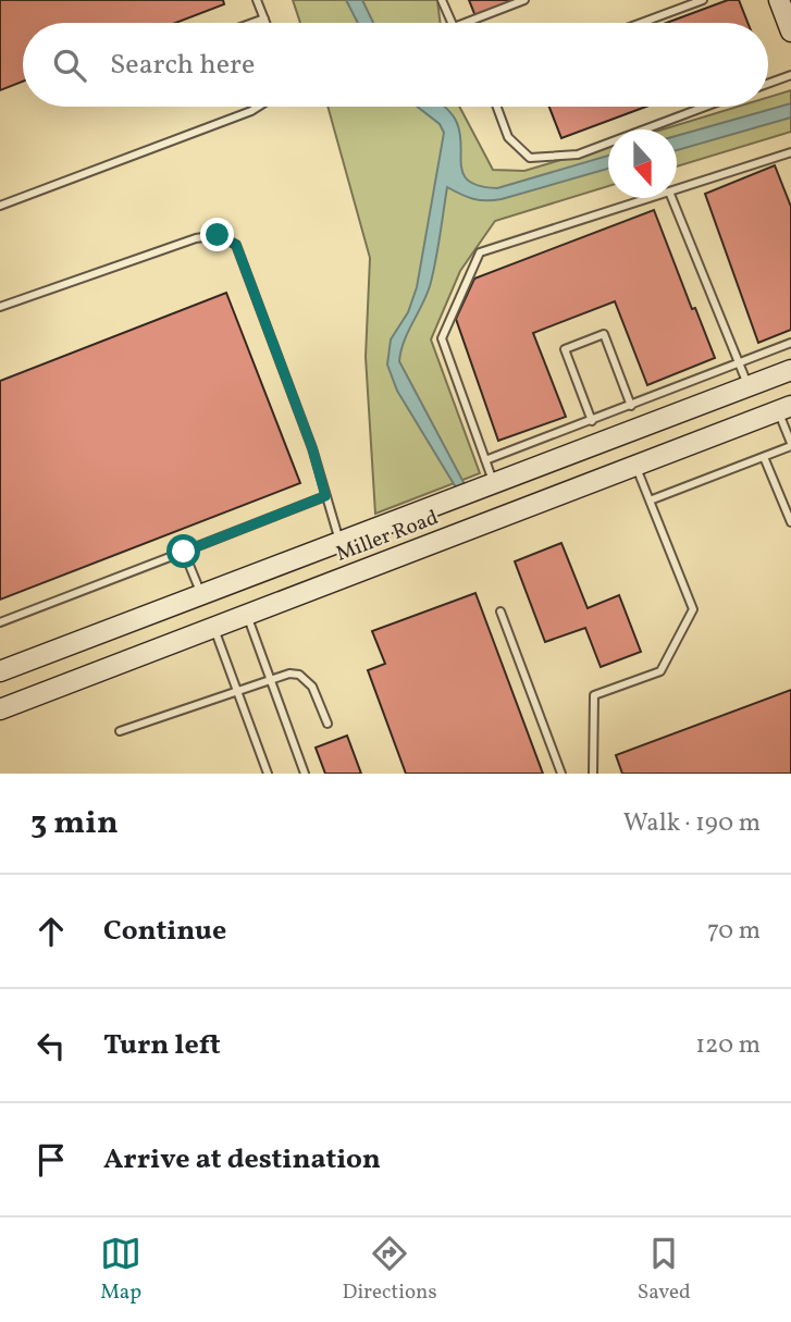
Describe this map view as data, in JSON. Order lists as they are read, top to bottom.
{
  "streets": {
    "main road": ["Miller Road"]
  },
  "north": "bottom",
  "page": {
    "search": "Search here",
    "heading": ["3 min", "Walk · 190 m"],
    "list": [
      ["Continue", "70 m"],
      ["Turn left", "120 m"],
      "Arrive at destination"
    ],
    "nav": ["Map", "Directions", "Saved"]
  }
}
